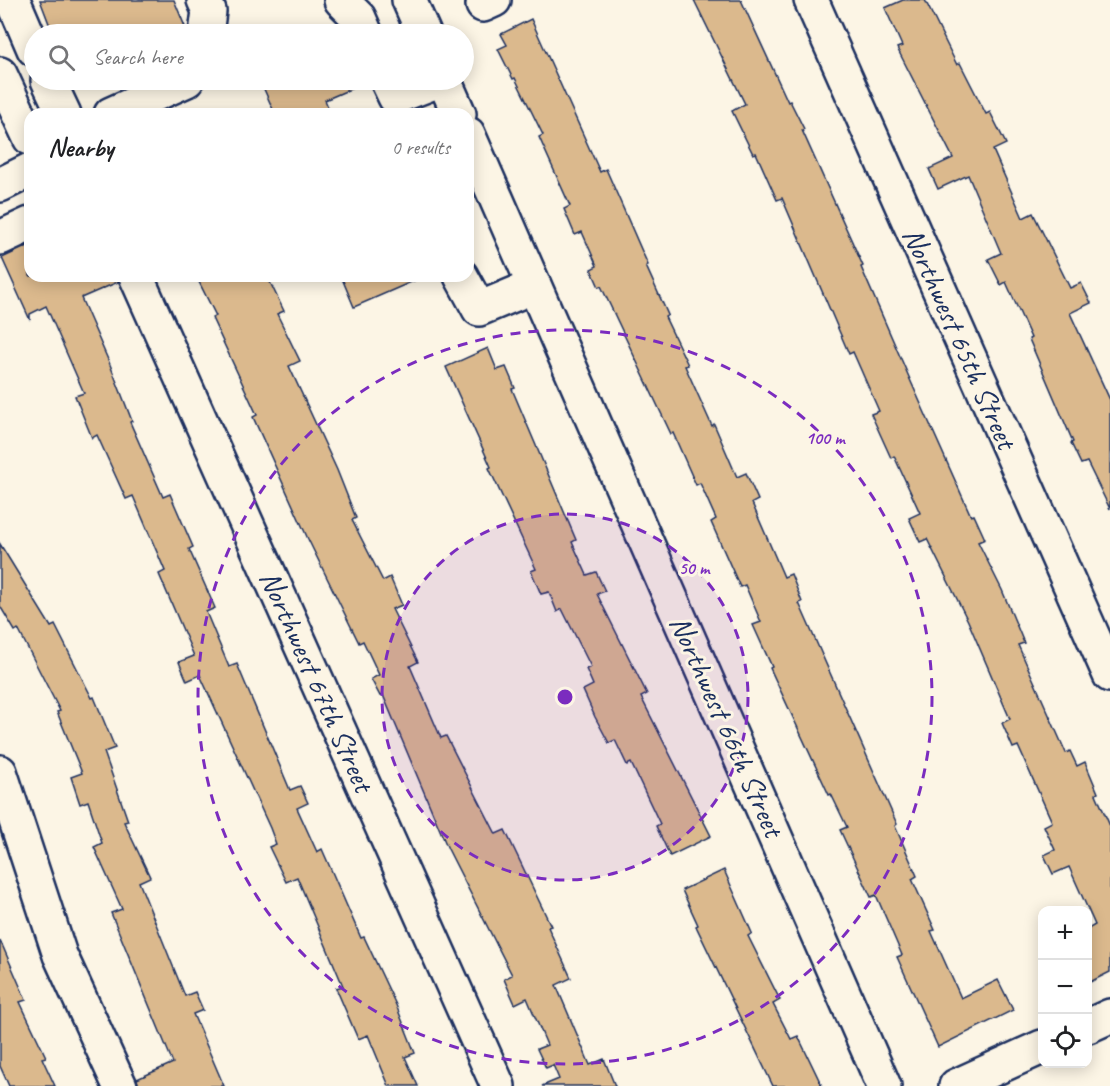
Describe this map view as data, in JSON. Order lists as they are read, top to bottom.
{
  "streets": {
    "street": ["Northwest 65th Street", "Northwest 67th Street", "Northwest 66th Street"]
  },
  "page": {
    "search": "Search here",
    "heading": ["Nearby", "0 results"],
    "map_buttons": ["+", "−"]
  },
  "rings": ["100 m", "50 m"]
}
